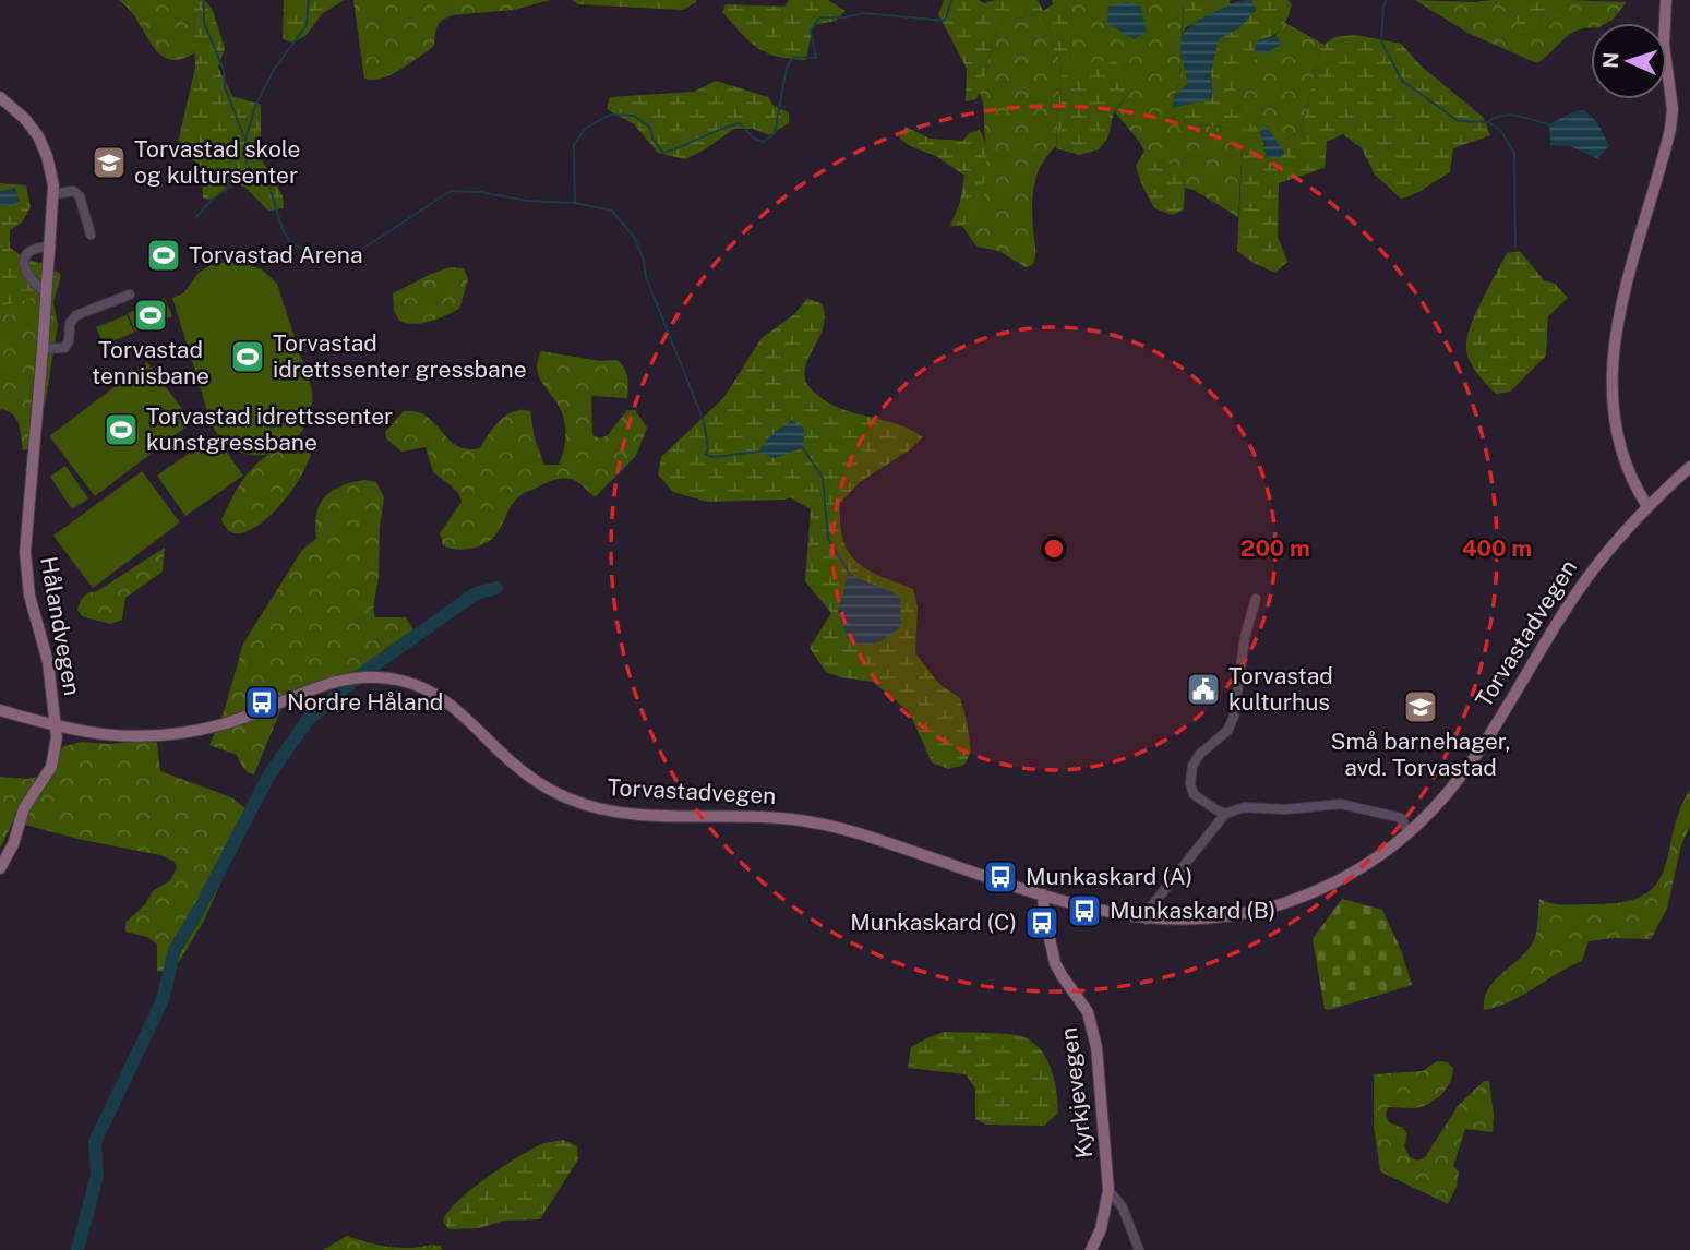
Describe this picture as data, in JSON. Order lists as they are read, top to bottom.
{
  "streets": {
    "main road": ["Hålandvegen", "Torvastadvegen", "Kyrkjevegen"]
  },
  "crossings": [
    ["Hålandvegen", "Torvastadvegen"],
    ["Torvastadvegen", "Kyrkjevegen"]
  ],
  "places": {
    "school or university": ["Torvastad skole og kultursenter", "Små barnehager, avd. Torvastad"],
    "sports": [
      "Torvastad Arena",
      "Torvastad tennisbane",
      "Torvastad idrettssenter gressbane",
      "Torvastad idrettssenter kunstgressbane"
    ],
    "public building": ["Torvastad kulturhus"],
    "bus stop": [
      "Nordre Håland",
      "Munkaskard (A)",
      "Munkaskard (B)",
      "Munkaskard (C)"
    ]
  },
  "north": "left",
  "rings": ["200 m", "400 m"]
}
